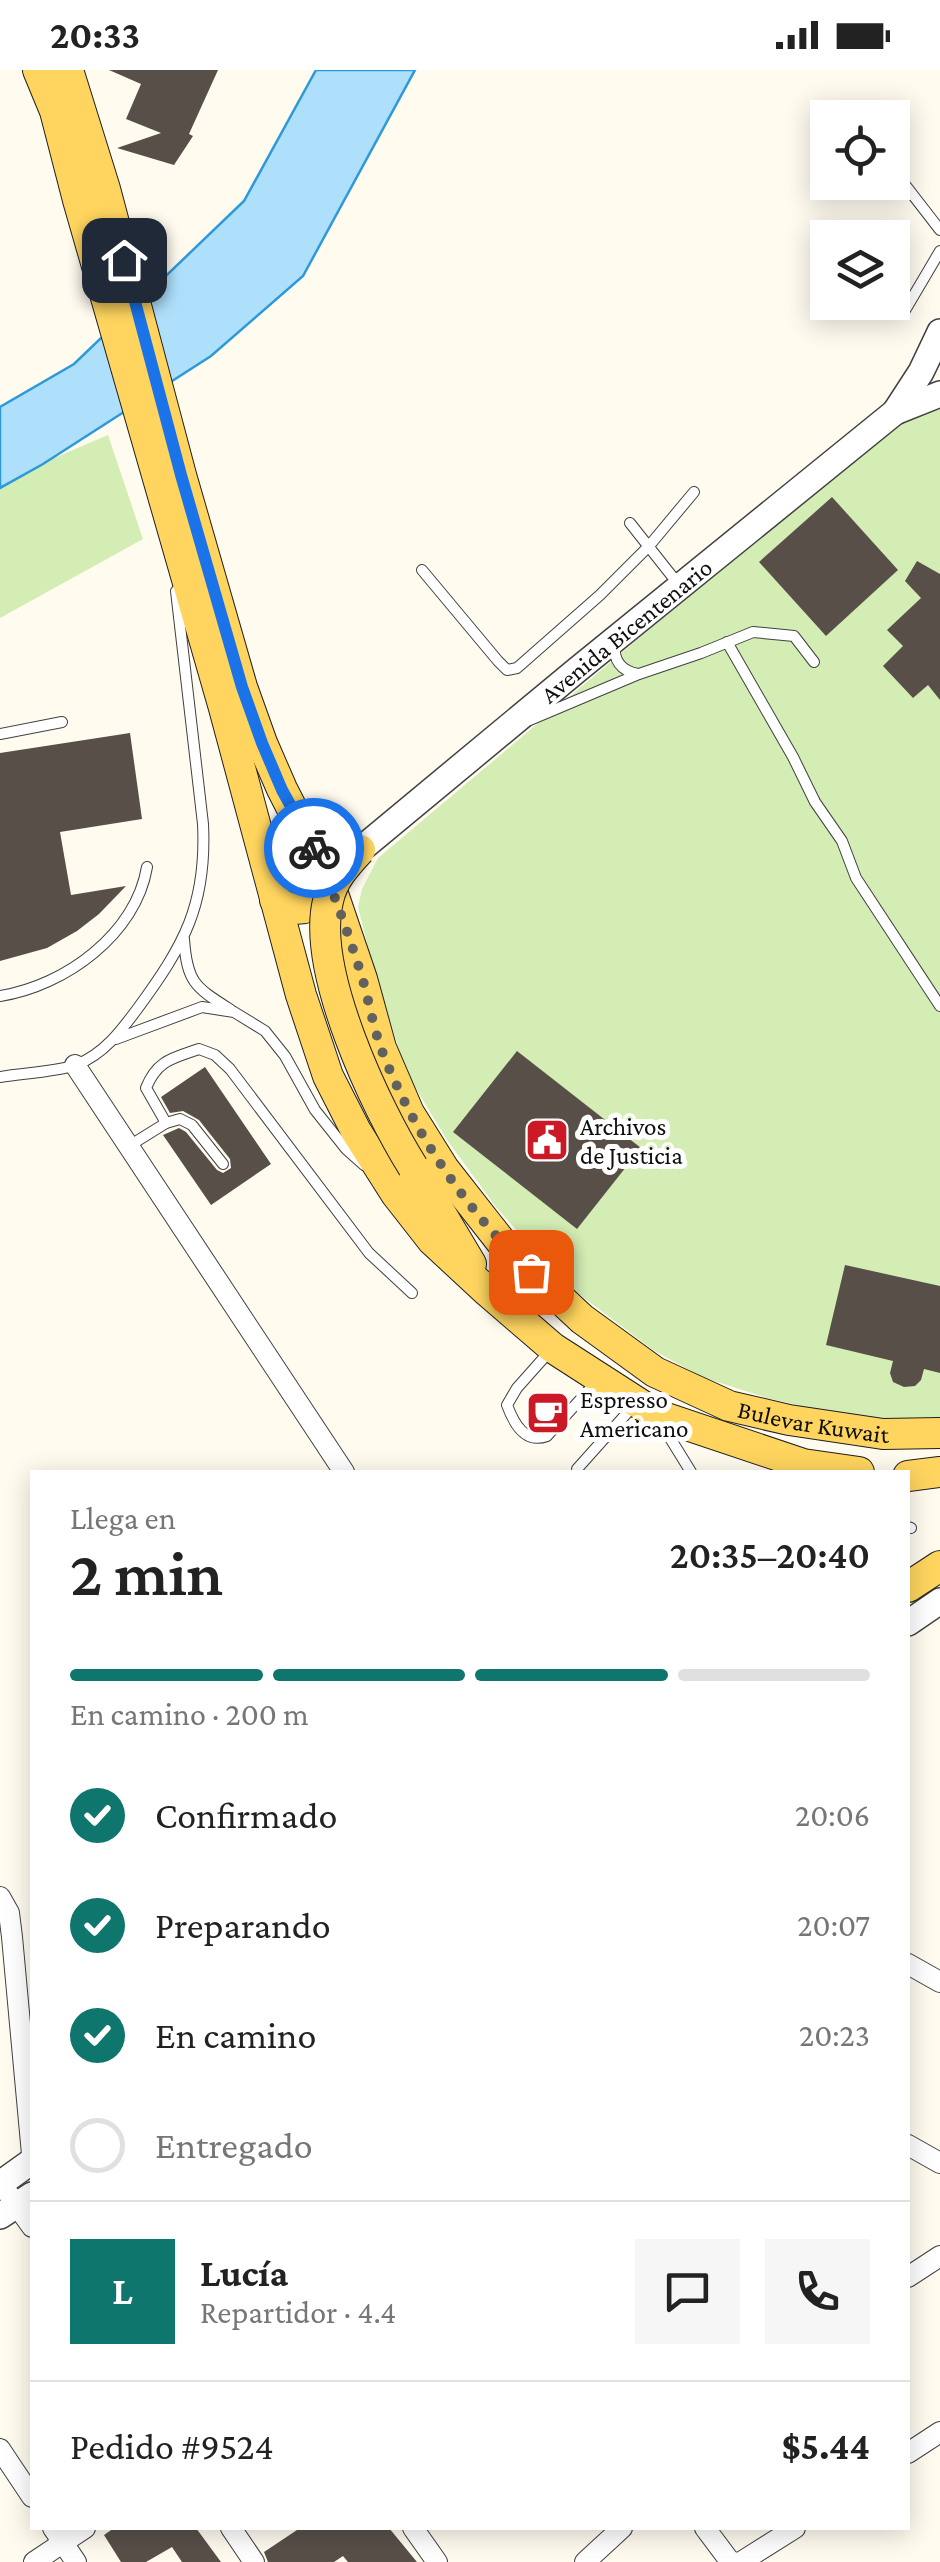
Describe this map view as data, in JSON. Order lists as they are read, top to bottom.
{
  "streets": {
    "main road": ["Bulevar Kuwait"],
    "street": ["Avenida Bicentenario"]
  },
  "places": {
    "public building": ["Archivos de Justicia"],
    "cafe": ["Espresso Americano"]
  },
  "page": {
    "status": "20:33",
    "heading": ["2 min", "Llega en", "20:35–20:40"],
    "panel": [
      "Lucía",
      "Repartidor · 4.4",
      "Pedido #9524",
      "$5.44"
    ],
    "bar": "En camino · 200 m",
    "list": [
      ["Confirmado", "20:06"],
      ["Preparando", "20:07"],
      ["En camino", "20:23"],
      "Entregado"
    ],
    "round": "L"
  }
}
